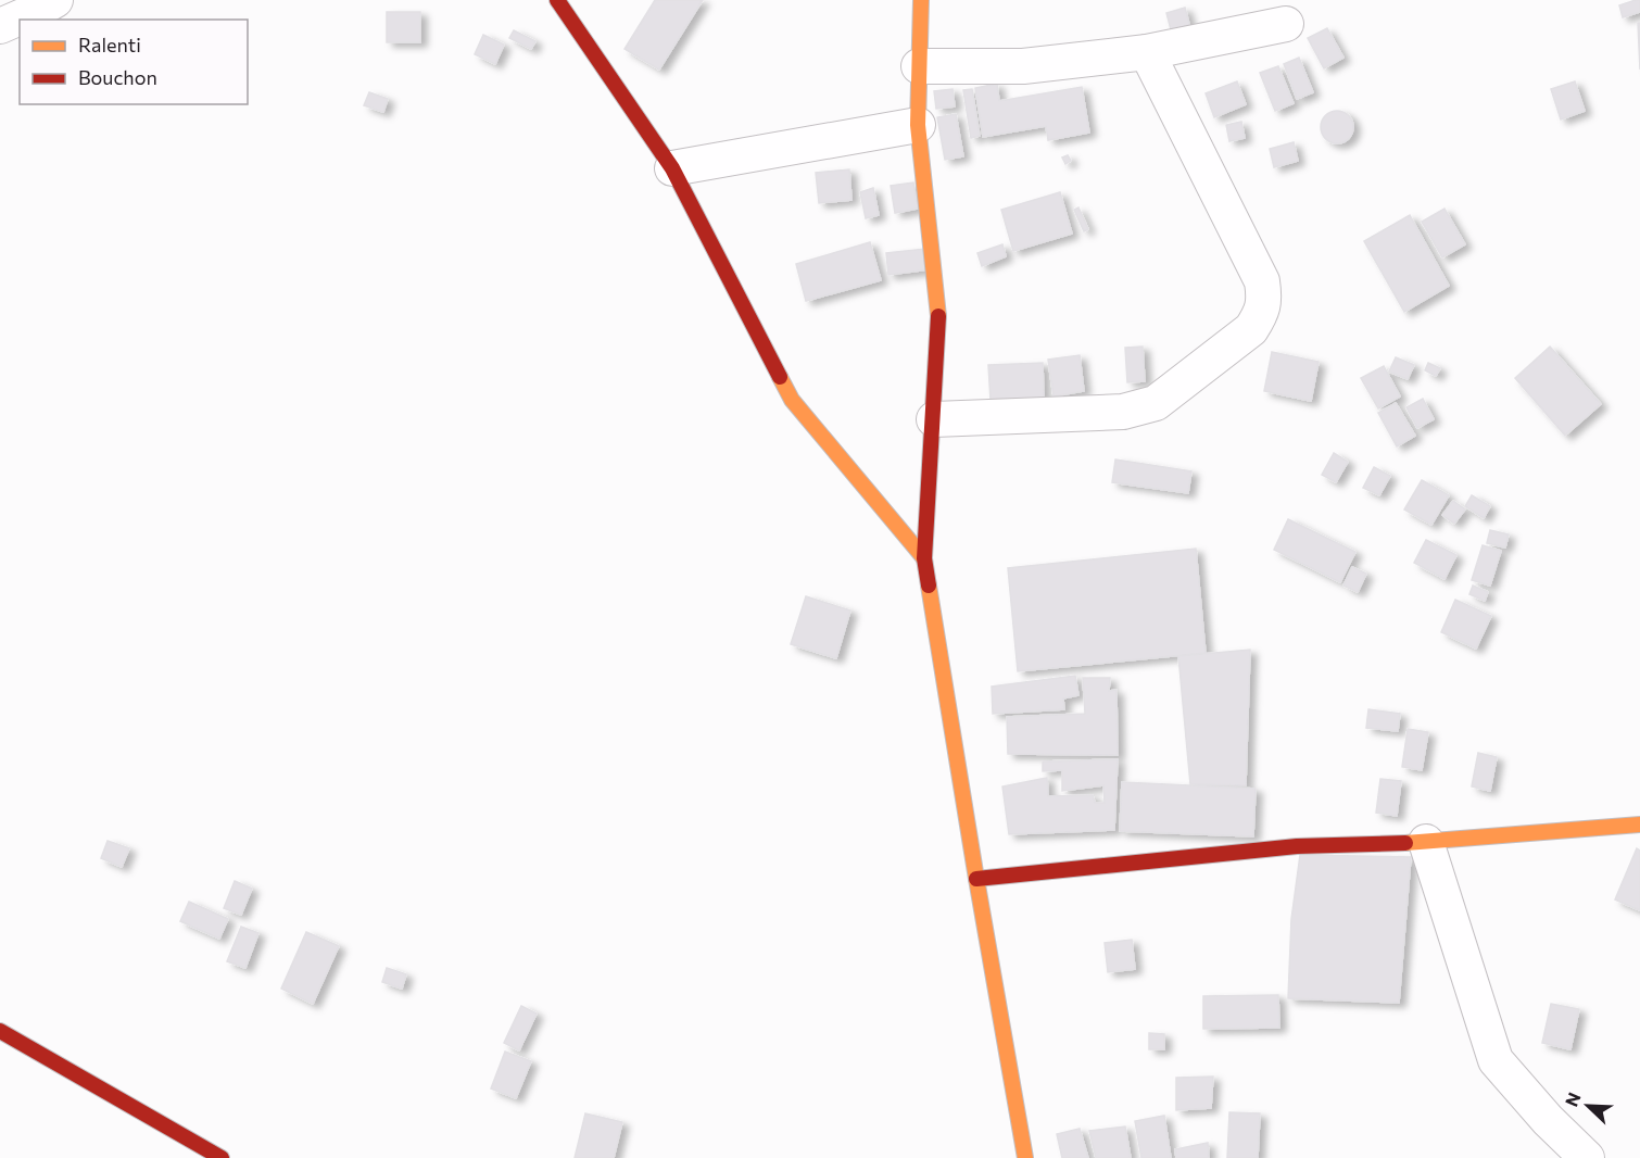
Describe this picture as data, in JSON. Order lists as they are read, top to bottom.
{
  "legend": ["Ralenti", "Bouchon"],
  "north": "top left"
}
